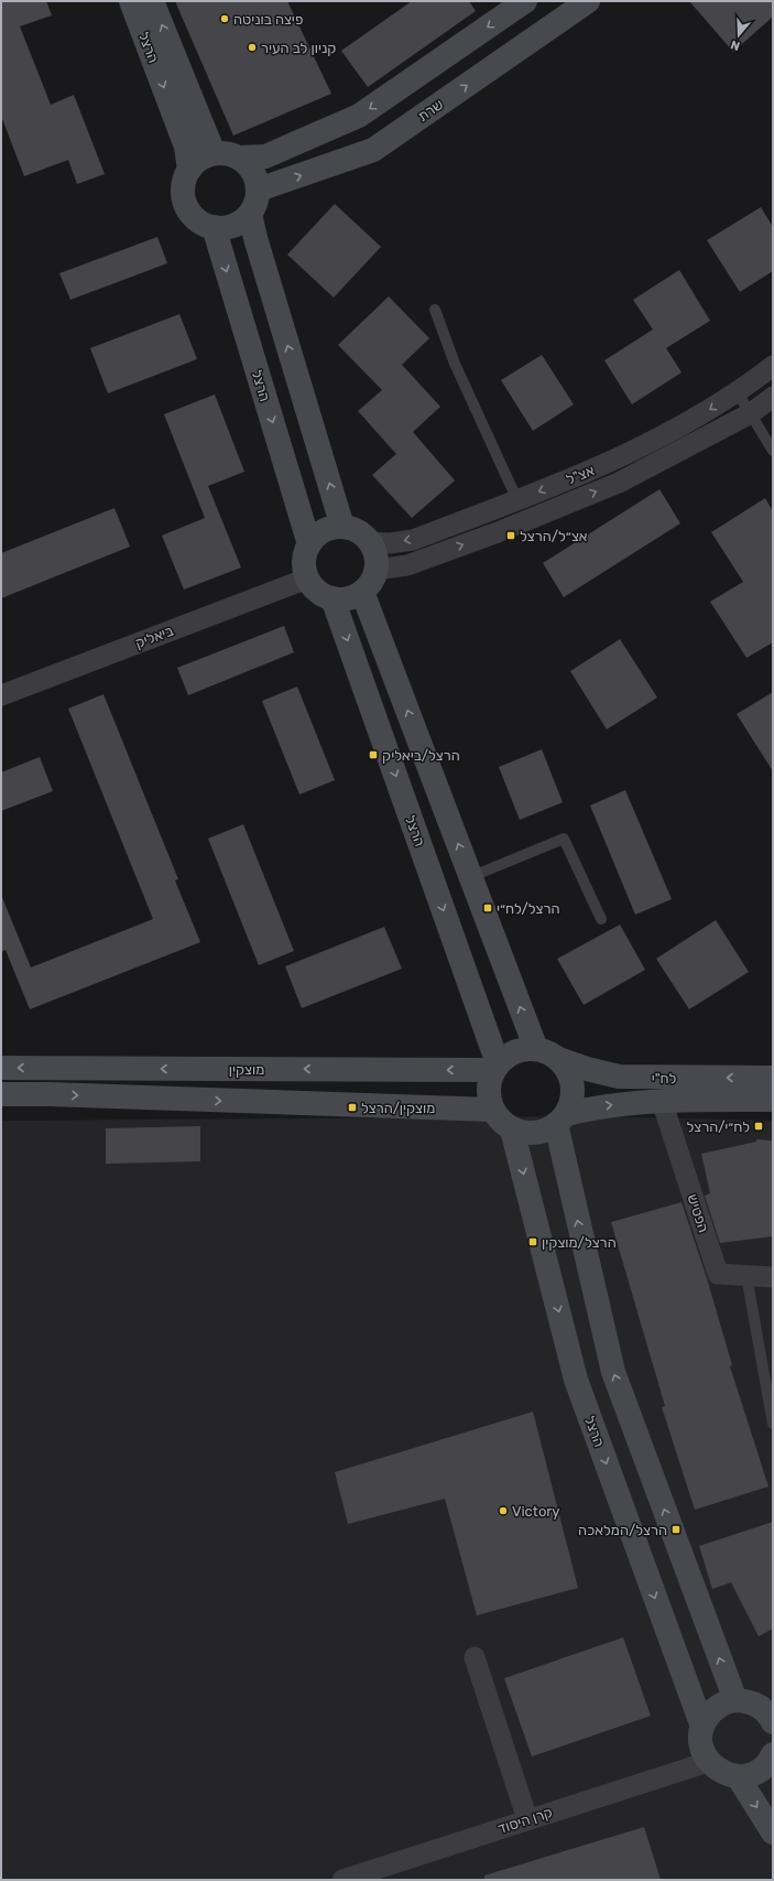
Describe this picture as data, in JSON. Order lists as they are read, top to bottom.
{
  "streets": {
    "street": [
      "הרצל",
      "שרת",
      "אצ\"ל",
      "ביאליק",
      "מוצקין",
      "לח\"י",
      "הפטיש",
      "קרן היסוד"
    ]
  },
  "crossings": [
    ["הרצל", "שרת"],
    ["הרצל", "אצ\"ל"],
    ["הרצל", "ביאליק"],
    ["הרצל", "מוצקין"],
    ["הרצל", "לח\"י"],
    ["אצ\"ל", "ביאליק"],
    ["מוצקין", "לח\"י"],
    ["לח\"י", "הפטיש"]
  ],
  "places": {
    "other": ["פיצה בוניטה", "קניון לב העיר", "Victory"],
    "transit": [
      "אצ״ל/הרצל",
      "הרצל/ביאליק",
      "הרצל/לח״י",
      "מוצקין/הרצל",
      "לח״י/הרצל",
      "הרצל/מוצקין",
      "הרצל/המלאכה"
    ]
  },
  "north": "bottom"
}
